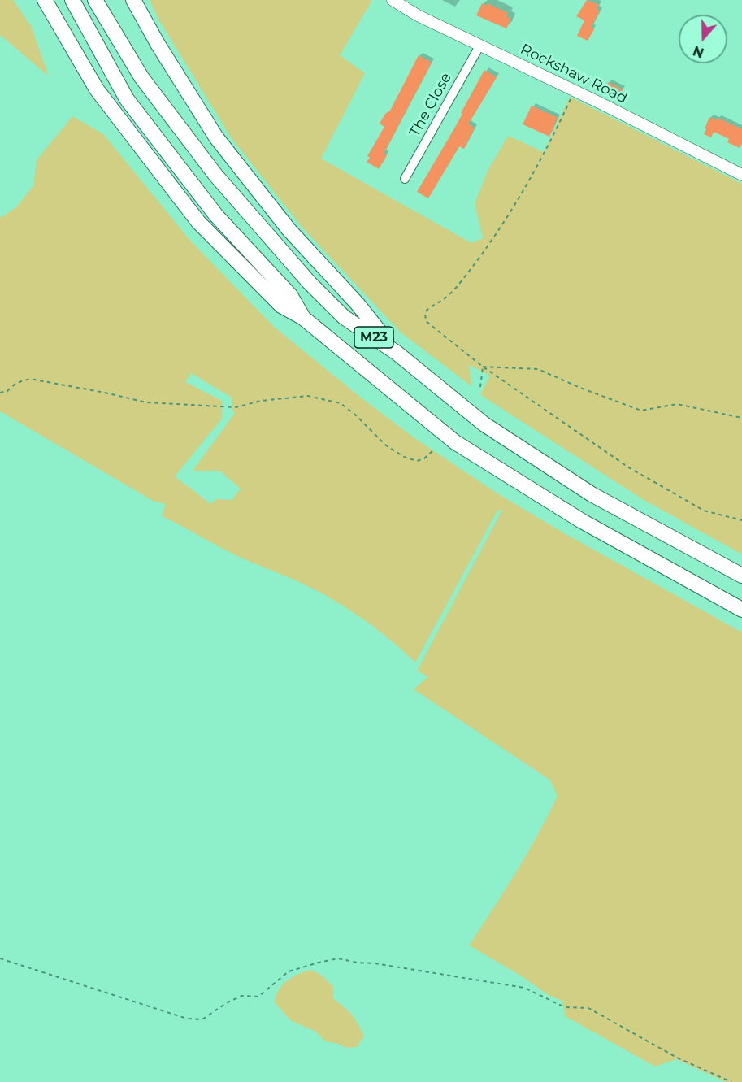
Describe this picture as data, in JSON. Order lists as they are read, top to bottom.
{
  "streets": {
    "highway": ["M23"],
    "street": ["Rockshaw Road", "The Close"]
  },
  "crossings": [
    ["Rockshaw Road", "The Close"]
  ],
  "north": "bottom"
}
